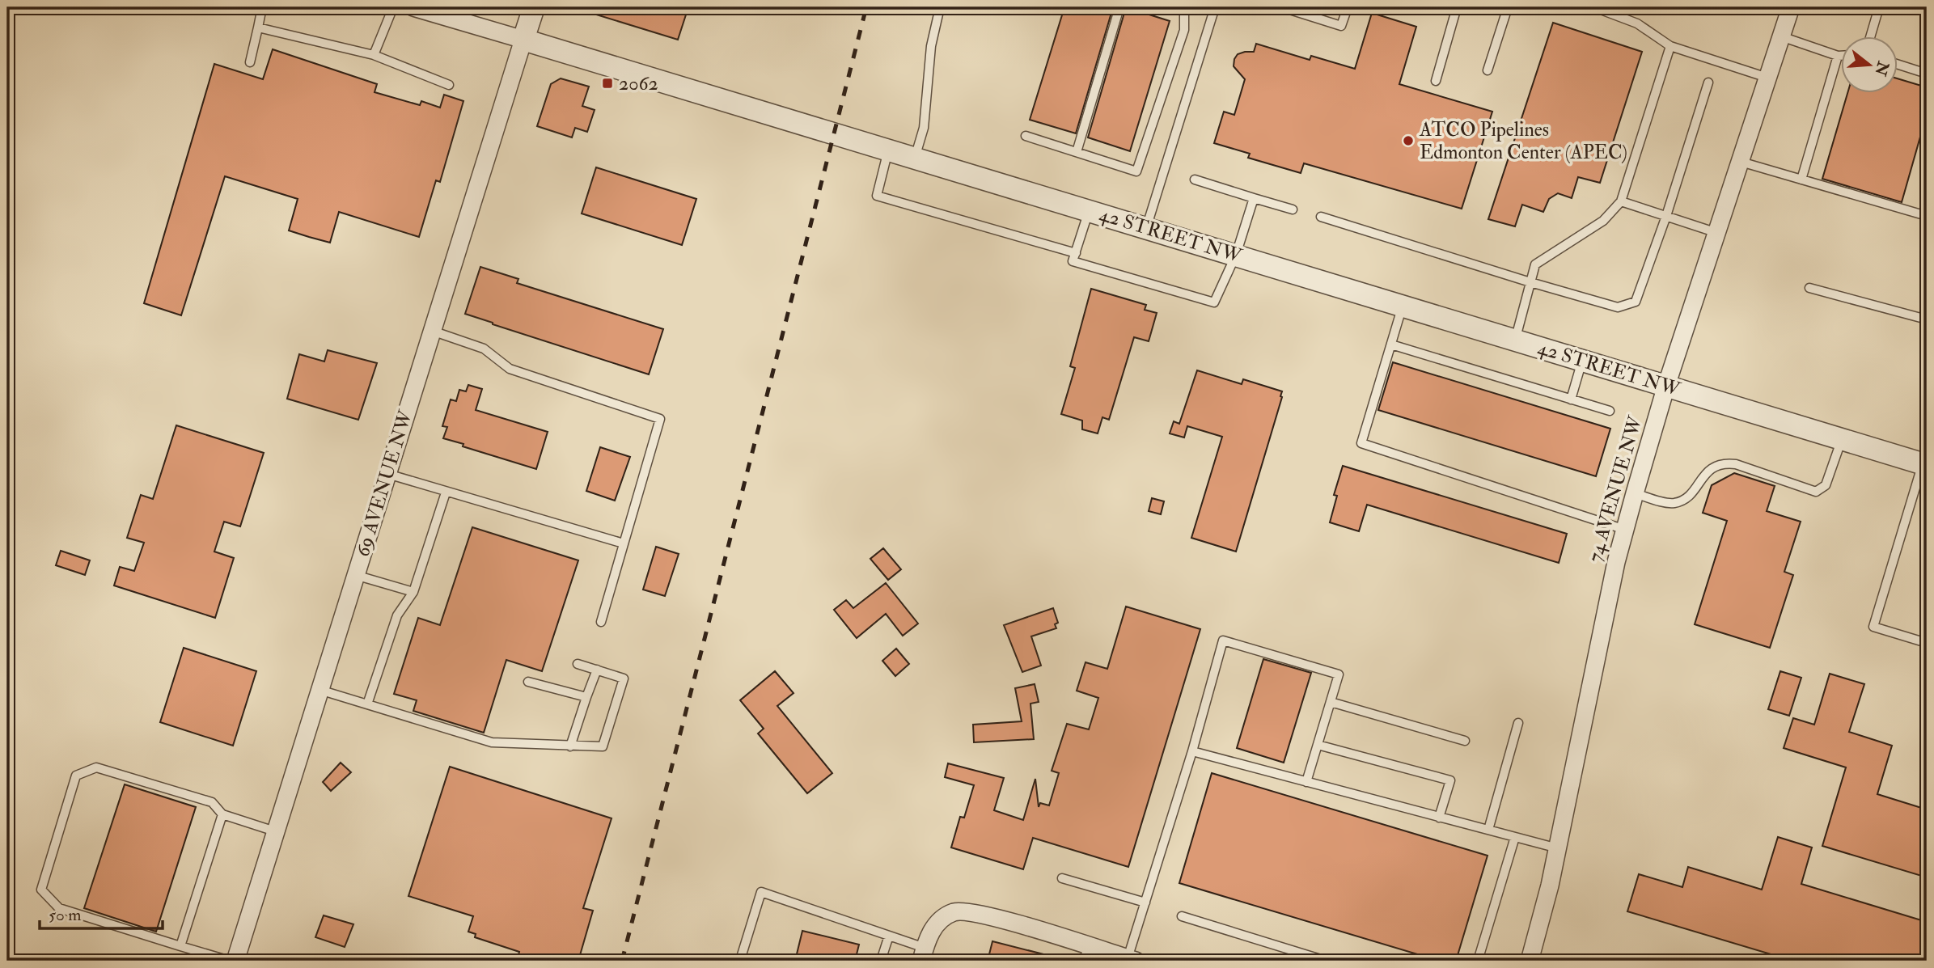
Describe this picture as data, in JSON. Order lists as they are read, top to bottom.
{
  "streets": {
    "street": ["42 STREET NW", "69 AVENUE NW", "74 AVENUE NW"]
  },
  "crossings": [
    ["42 STREET NW", "69 AVENUE NW"],
    ["42 STREET NW", "74 AVENUE NW"]
  ],
  "places": {
    "transit": ["2062"],
    "other": ["ATCO Pipelines Edmonton Center (APEC)"]
  },
  "scale_bar": "50 m",
  "north": "right"
}
